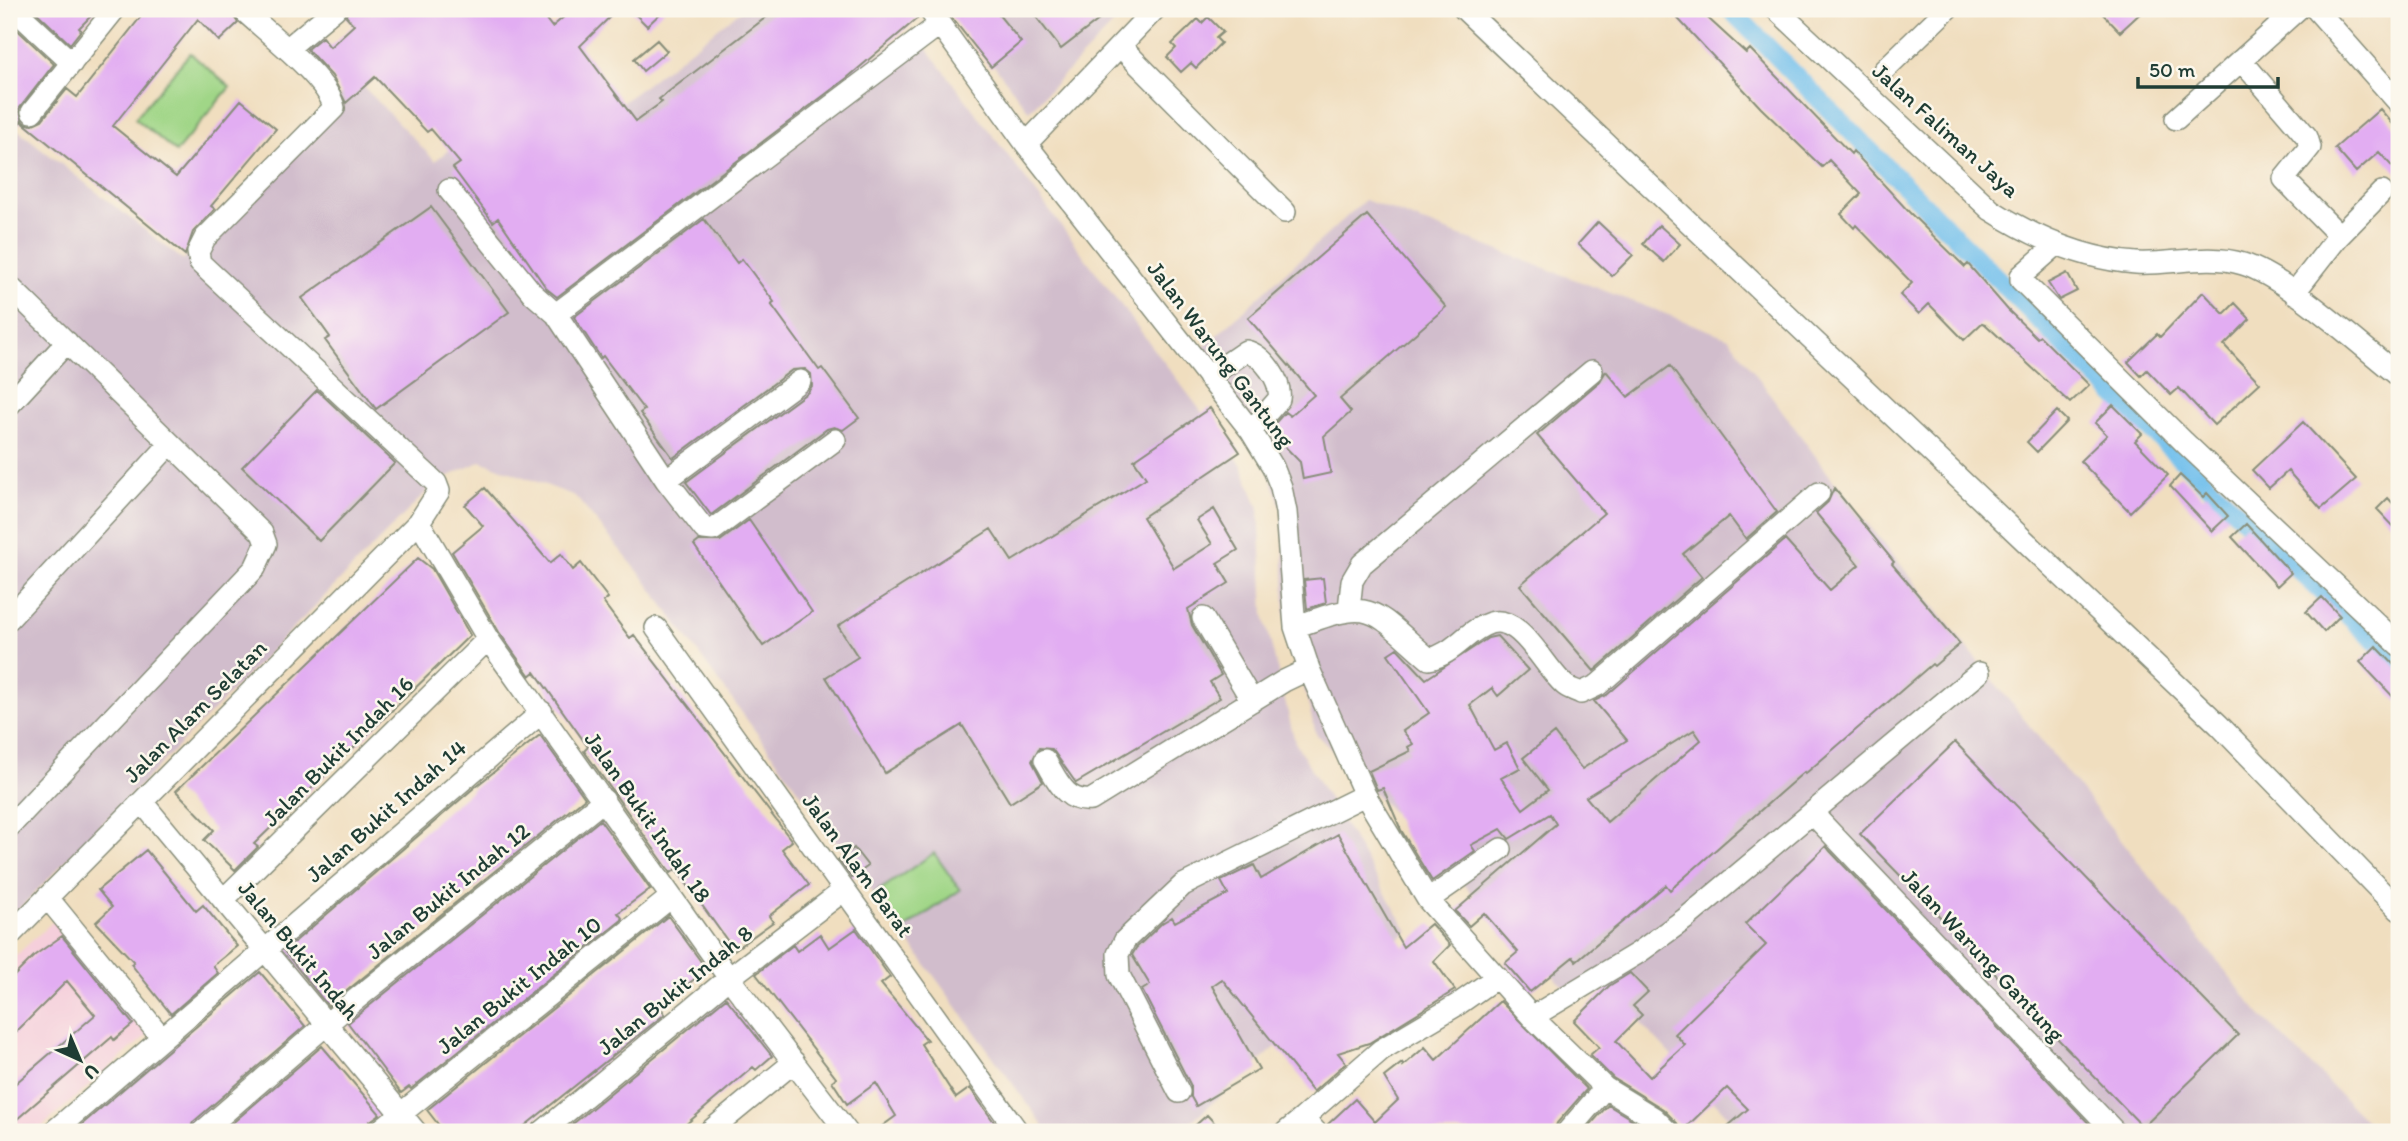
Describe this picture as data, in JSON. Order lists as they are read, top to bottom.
{
  "streets": {
    "street": [
      "Jalan Faliman Jaya",
      "Jalan Warung Gantung",
      "Jalan Alam Selatan",
      "Jalan Bukit Indah 16",
      "Jalan Bukit Indah 14",
      "Jalan Bukit Indah 18",
      "Jalan Alam Barat",
      "Jalan Bukit Indah 12",
      "Jalan Bukit Indah",
      "Jalan Bukit Indah 10",
      "Jalan Bukit Indah 8"
    ]
  },
  "crossings": [
    ["Jalan Alam Selatan", "Jalan Bukit Indah 18"],
    ["Jalan Alam Selatan", "Jalan Bukit Indah"],
    ["Jalan Bukit Indah 16", "Jalan Bukit Indah 18"],
    ["Jalan Bukit Indah 16", "Jalan Bukit Indah"],
    ["Jalan Bukit Indah 14", "Jalan Bukit Indah 18"],
    ["Jalan Bukit Indah 14", "Jalan Bukit Indah"],
    ["Jalan Bukit Indah 18", "Jalan Bukit Indah 12"],
    ["Jalan Bukit Indah 18", "Jalan Bukit Indah 10"],
    ["Jalan Bukit Indah 18", "Jalan Bukit Indah 8"],
    ["Jalan Alam Barat", "Jalan Bukit Indah 8"],
    ["Jalan Bukit Indah 12", "Jalan Bukit Indah"],
    ["Jalan Bukit Indah", "Jalan Bukit Indah 10"]
  ],
  "scale_bar": "50 m",
  "north": "bottom right"
}
